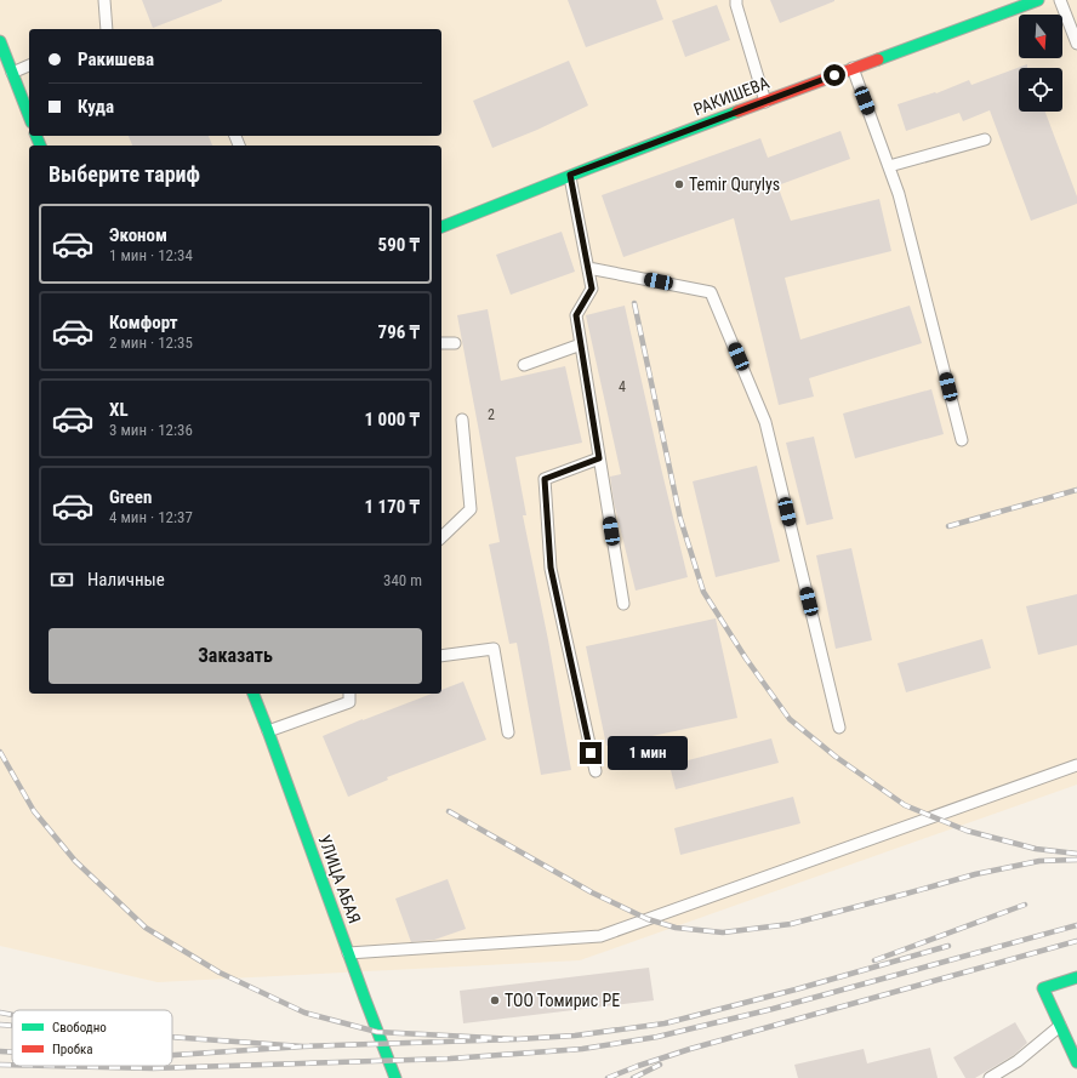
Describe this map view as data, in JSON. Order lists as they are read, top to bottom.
{
  "streets": {
    "street": ["РАКИШЕВА", "УЛИЦА АБАЯ"]
  },
  "places": ["Temir Qurylys", "ТОО Томирис РЕ"],
  "house_numbers": ["4", "2"],
  "legend": ["Свободно", "Пробка"],
  "north": "bottom",
  "page": {
    "banner": ["Ракишева", "Куда"],
    "heading": "Выберите тариф",
    "list": [
      {
        "name": "Эконом",
        "note": "1 мин · 12:34",
        "value": "590 ₸"
      },
      {
        "name": "Комфорт",
        "note": "2 мин · 12:35",
        "value": "796 ₸"
      },
      {
        "name": "XL",
        "note": "3 мин · 12:36",
        "value": "1 000 ₸"
      },
      {
        "name": "Green",
        "note": "4 мин · 12:37",
        "value": "1 170 ₸"
      }
    ],
    "pay": ["Наличные", "340 m"],
    "buttons": "Заказать",
    "bubble": "1 мин"
  }
}
